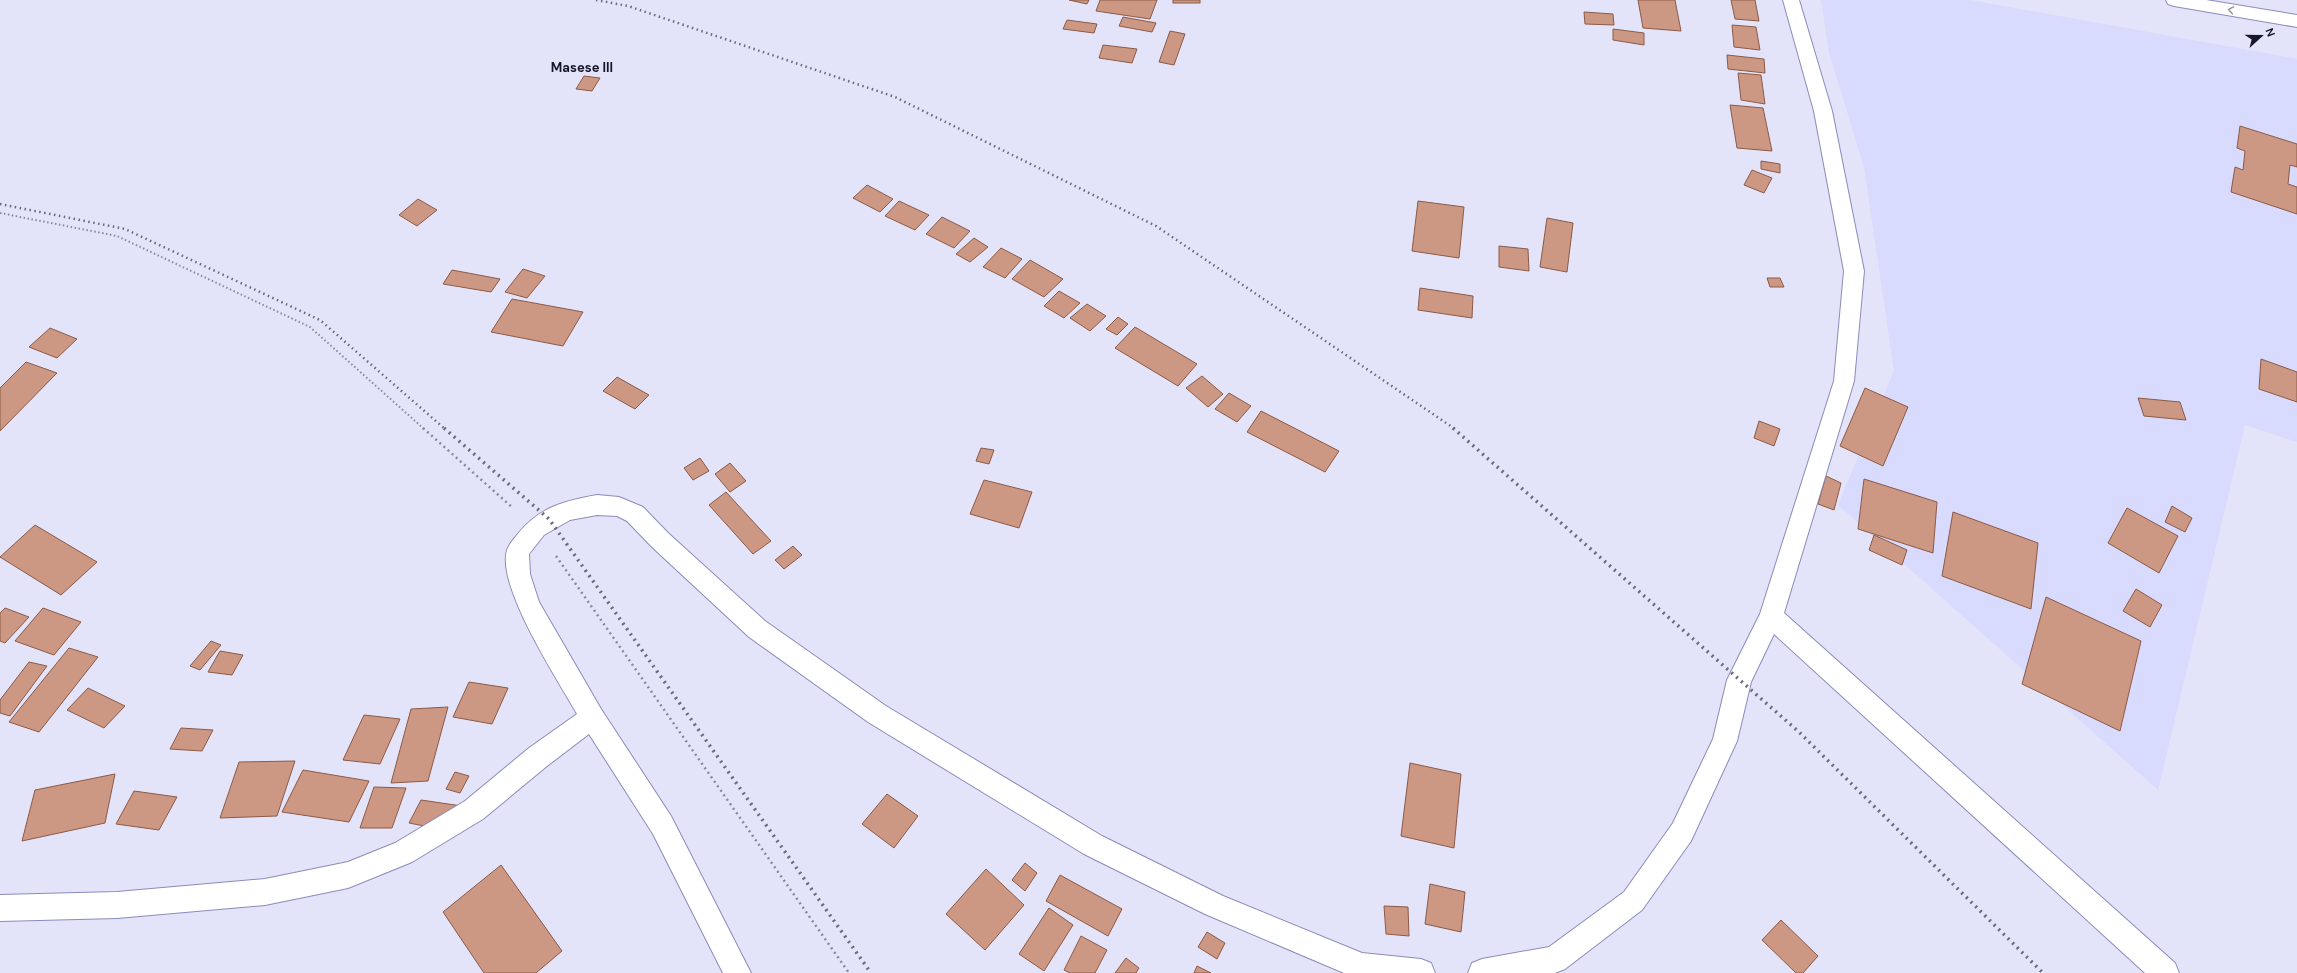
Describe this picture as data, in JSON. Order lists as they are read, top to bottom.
{
  "districts": ["Masese III"],
  "north": "right"
}
